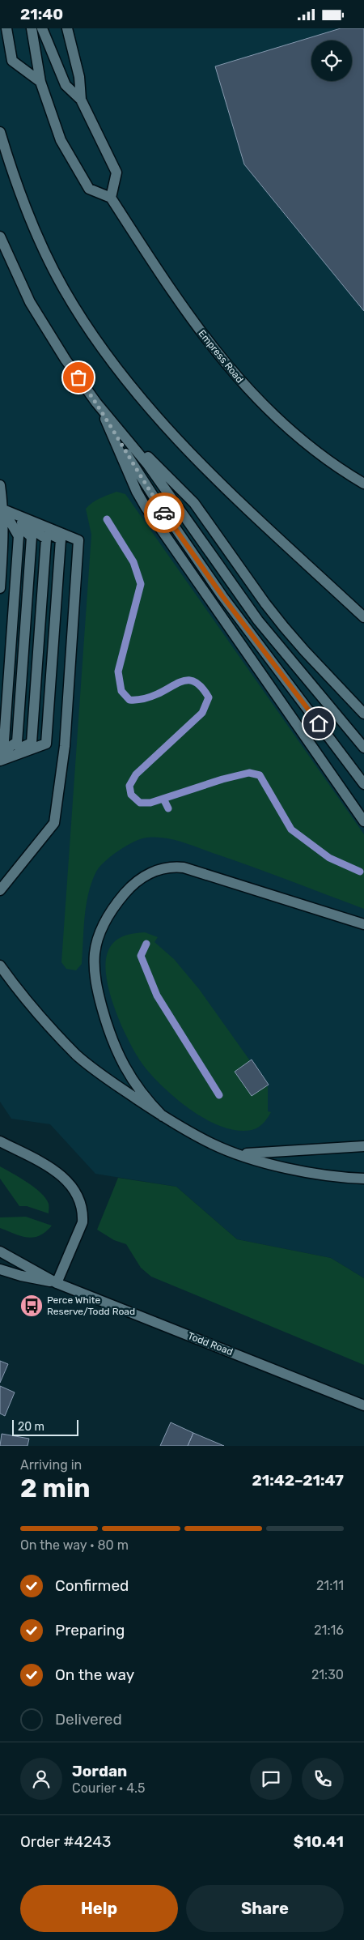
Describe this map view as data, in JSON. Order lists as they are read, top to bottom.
{
  "streets": {
    "street": ["Empress Road", "Todd Road"]
  },
  "places": {
    "bus stop": ["Perce White Reserve/Todd Road"]
  },
  "scale_bar": "20 m",
  "page": {
    "status": "21:40",
    "scale": "20 m",
    "heading": ["2 min", "Arriving in", "21:42–21:47"],
    "panel": [
      "Jordan",
      "Courier · 4.5",
      "Order #4243",
      "$10.41"
    ],
    "bar": "On the way · 80 m",
    "list": [
      ["Confirmed", "21:11"],
      ["Preparing", "21:16"],
      ["On the way", "21:30"],
      "Delivered"
    ],
    "buttons": ["Help", "Share"]
  }
}
